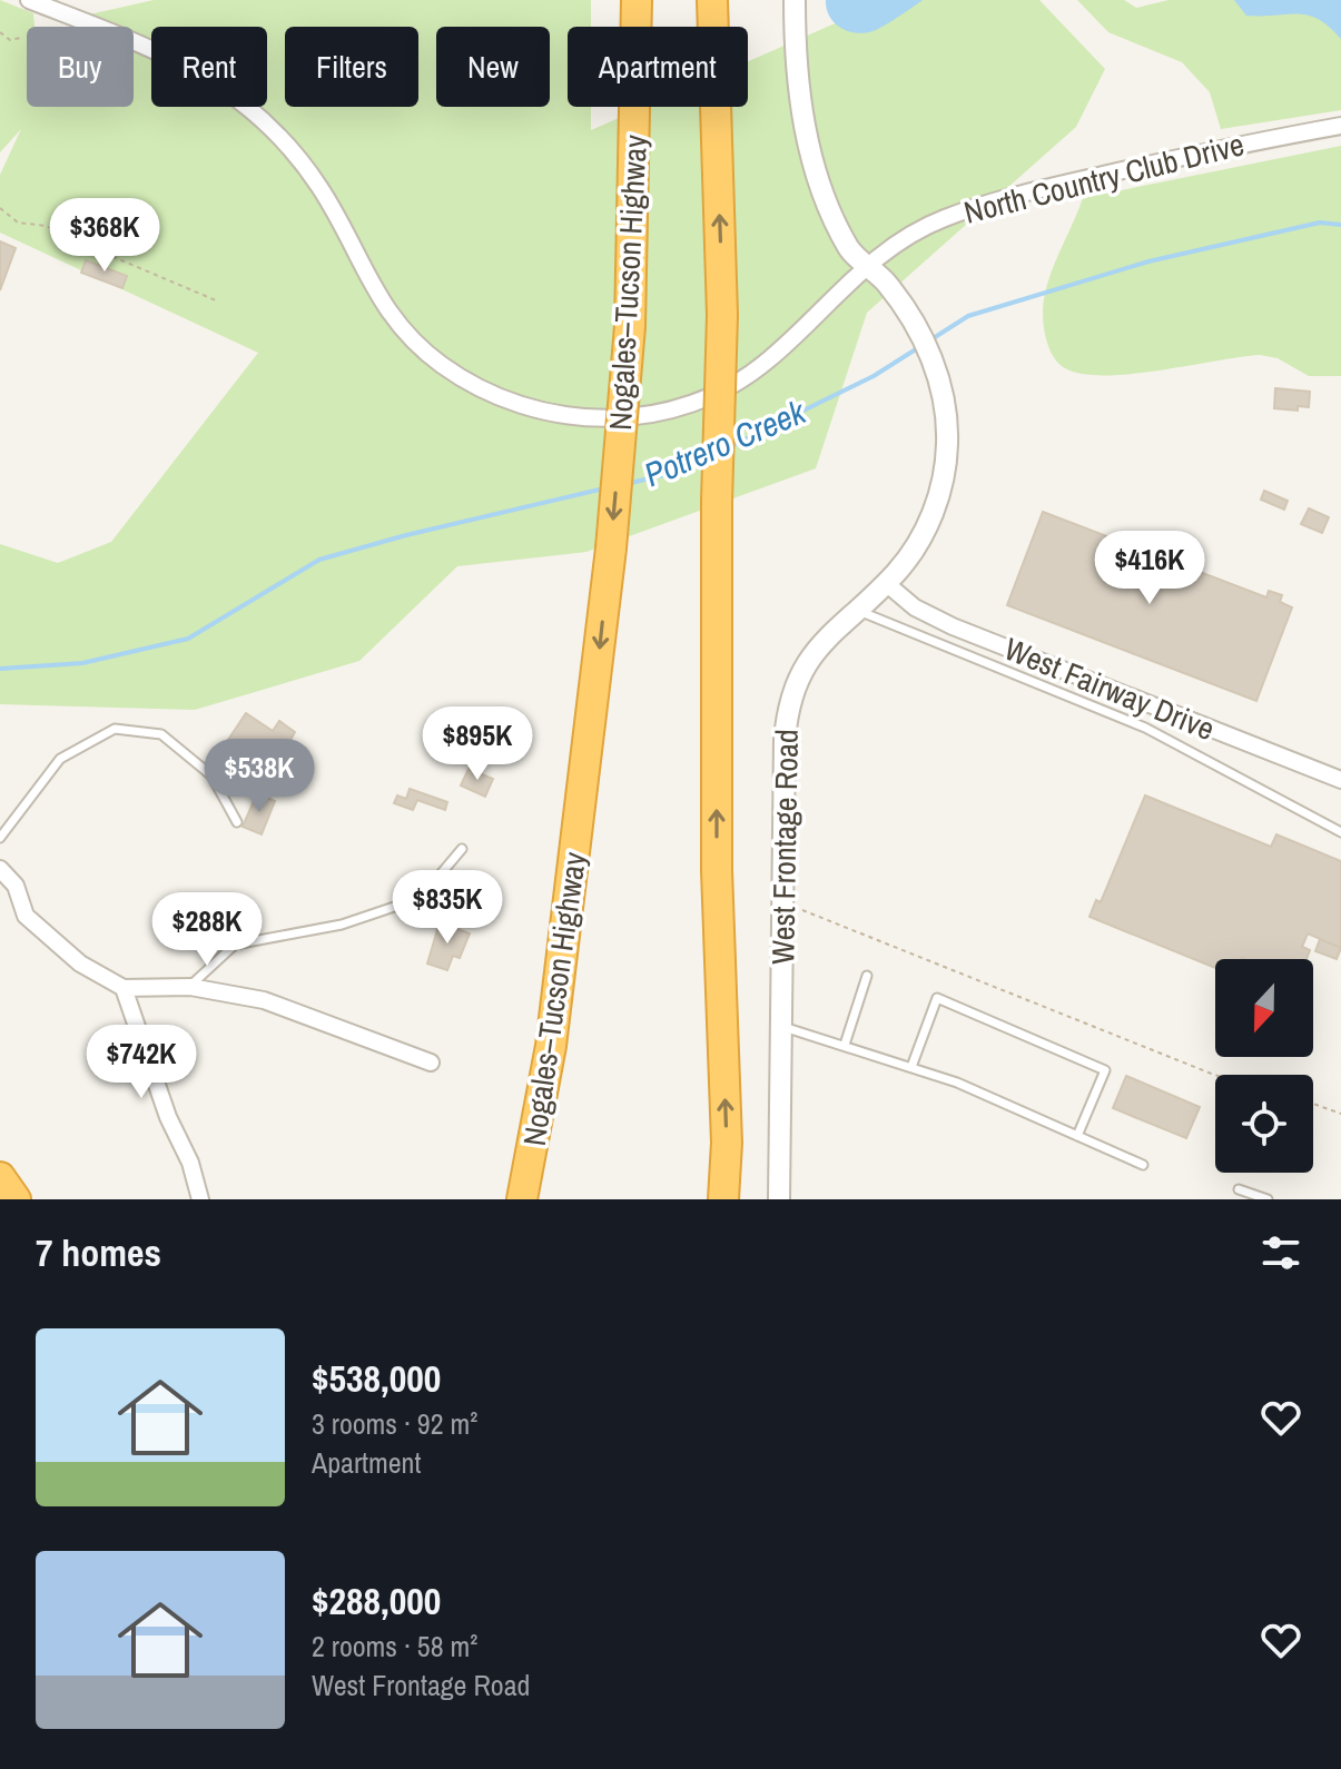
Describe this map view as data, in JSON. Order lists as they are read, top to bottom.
{
  "streets": {
    "highway": ["Nogales–Tucson Highway"],
    "street": ["North Country Club Drive", "West Fairway Drive", "West Frontage Road"]
  },
  "crossings": [
    ["North Country Club Drive", "West Frontage Road"],
    ["West Fairway Drive", "West Frontage Road"]
  ],
  "water": ["Potrero Creek"],
  "north": "bottom",
  "page": {
    "chip": [
      "Buy",
      "Rent",
      "Filters",
      "New",
      "Apartment"
    ],
    "price": [
      "$368K",
      "$416K",
      "$895K",
      "$538K",
      "$835K",
      "$288K",
      "$742K"
    ],
    "heading": "7 homes",
    "list": [
      {
        "name": "$538,000",
        "note": "3 rooms · 92 m² · Apartment"
      },
      {
        "name": "$288,000",
        "note": "2 rooms · 58 m² · West Frontage Road"
      }
    ]
  }
}
